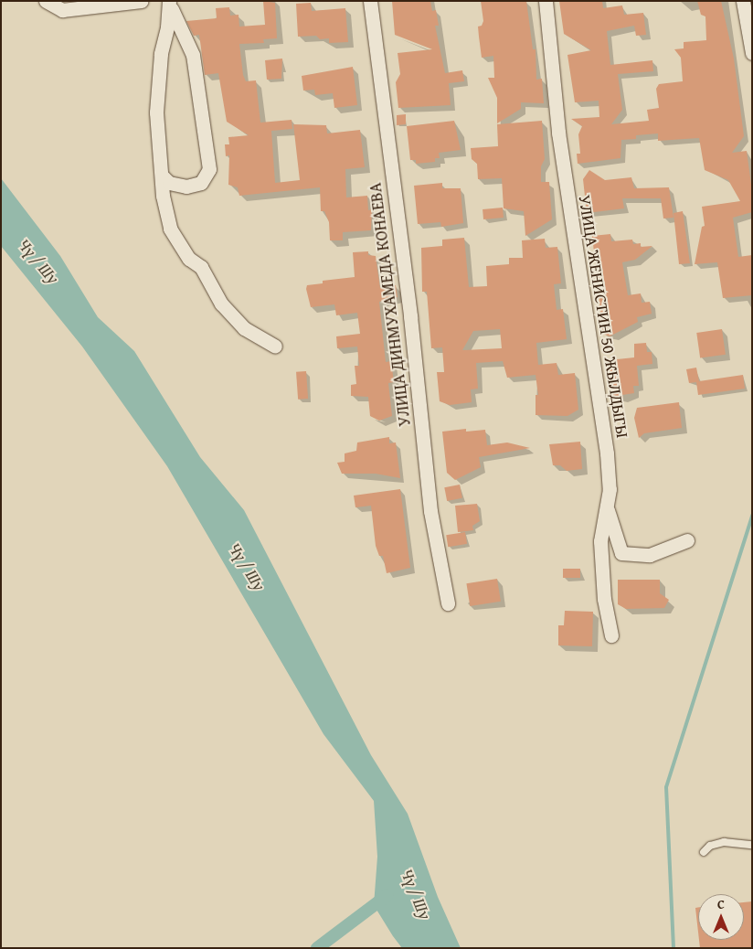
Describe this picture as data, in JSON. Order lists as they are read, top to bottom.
{
  "streets": {
    "street": ["УЛИЦА ДИНМУХАМЕДА КОНАЕВА", "УЛИЦА ЖЕНИСТИН 50 ЖЫЛДЫГЫ"]
  },
  "water": ["Чү / Шу"],
  "north": "top"
}
